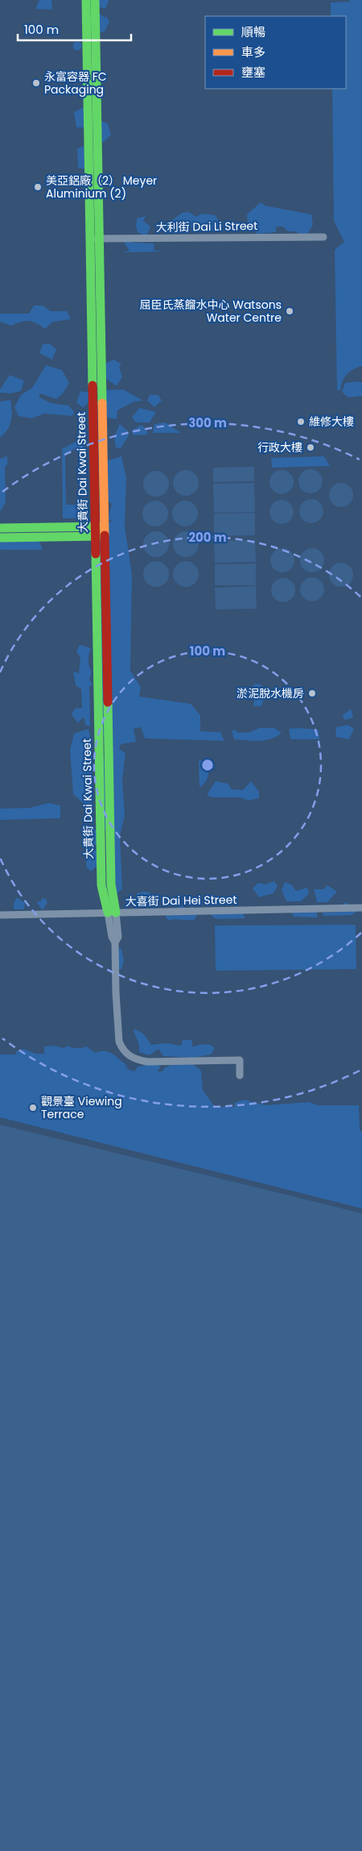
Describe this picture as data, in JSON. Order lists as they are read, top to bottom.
{
  "streets": {
    "street": ["大利街 Dai Li Street", "大貴街 Dai Kwai Street", "大喜街 Dai Hei Street"]
  },
  "crossings": [
    ["大利街 Dai Li Street", "大貴街 Dai Kwai Street"],
    ["大貴街 Dai Kwai Street", "大喜街 Dai Hei Street"]
  ],
  "places": [
    "永富容器 FC Packaging",
    "美亞鋁廠（2） Meyer Aluminium (2)",
    "屈臣氏蒸餾水中心 Watsons Water Centre",
    "維修大樓",
    "行政大樓",
    "淤泥脫水機房",
    "觀景臺 Viewing Terrace"
  ],
  "legend": ["順暢", "車多", "壅塞"],
  "scale_bar": "100 m",
  "rings": ["300 m", "200 m", "100 m"]
}
